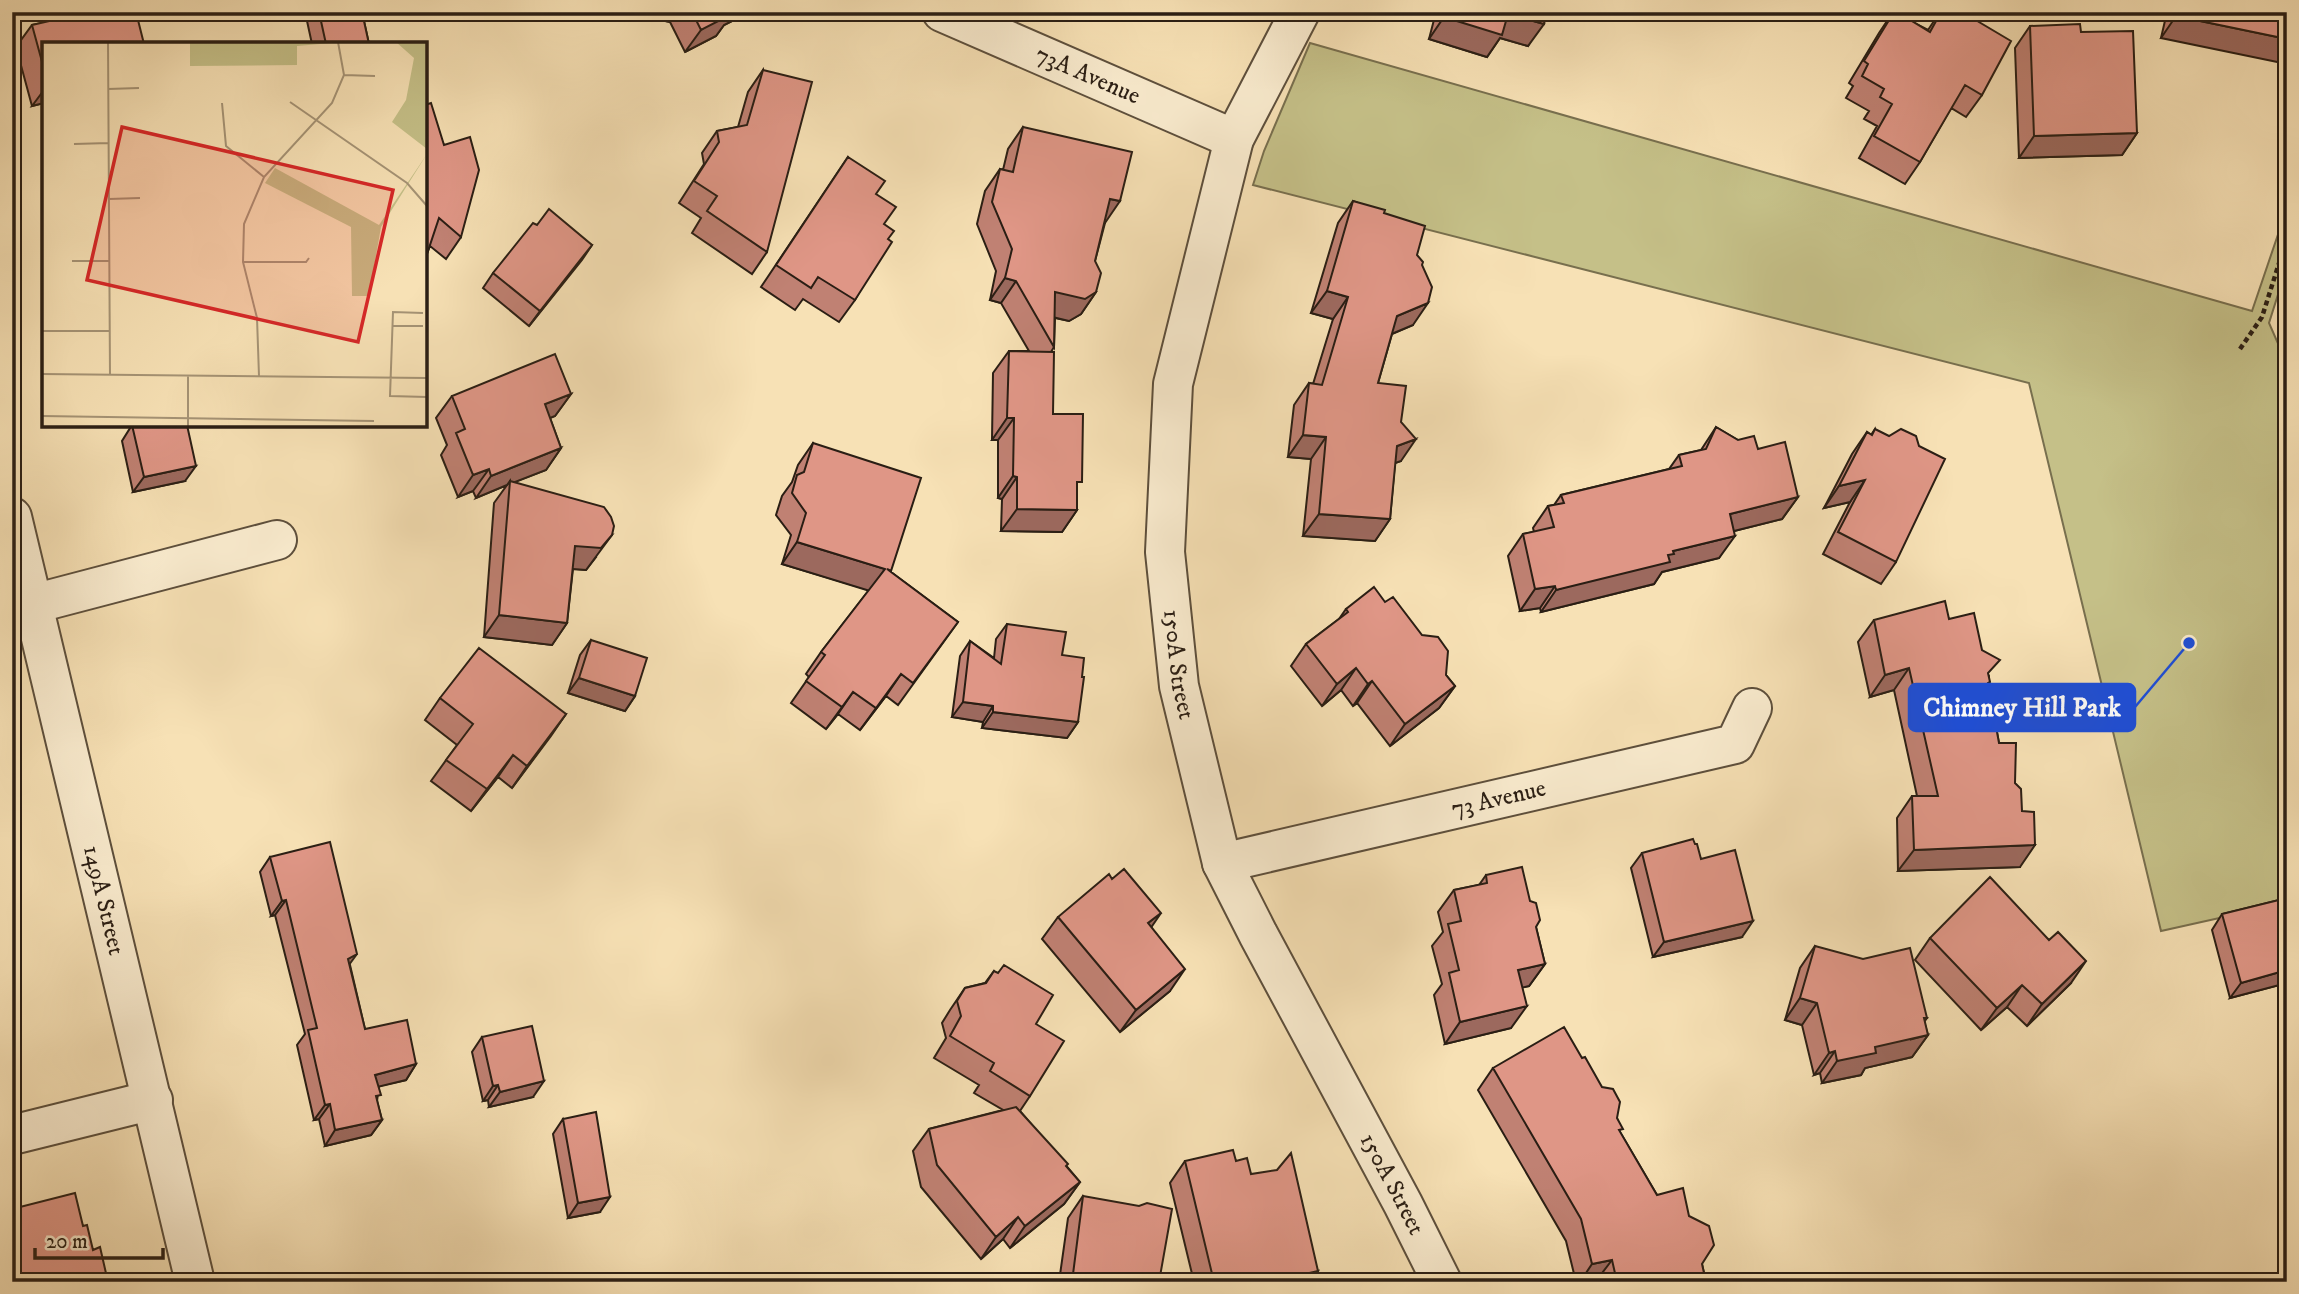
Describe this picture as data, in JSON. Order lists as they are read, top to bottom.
{
  "streets": {
    "street": [
      "73A Avenue",
      "150A Street",
      "73 Avenue",
      "149A Street"
    ]
  },
  "crossings": [
    ["73A Avenue", "150A Street"],
    ["150A Street", "73 Avenue"]
  ],
  "places": ["Chimney Hill Park"],
  "scale_bar": "20 m"
}
